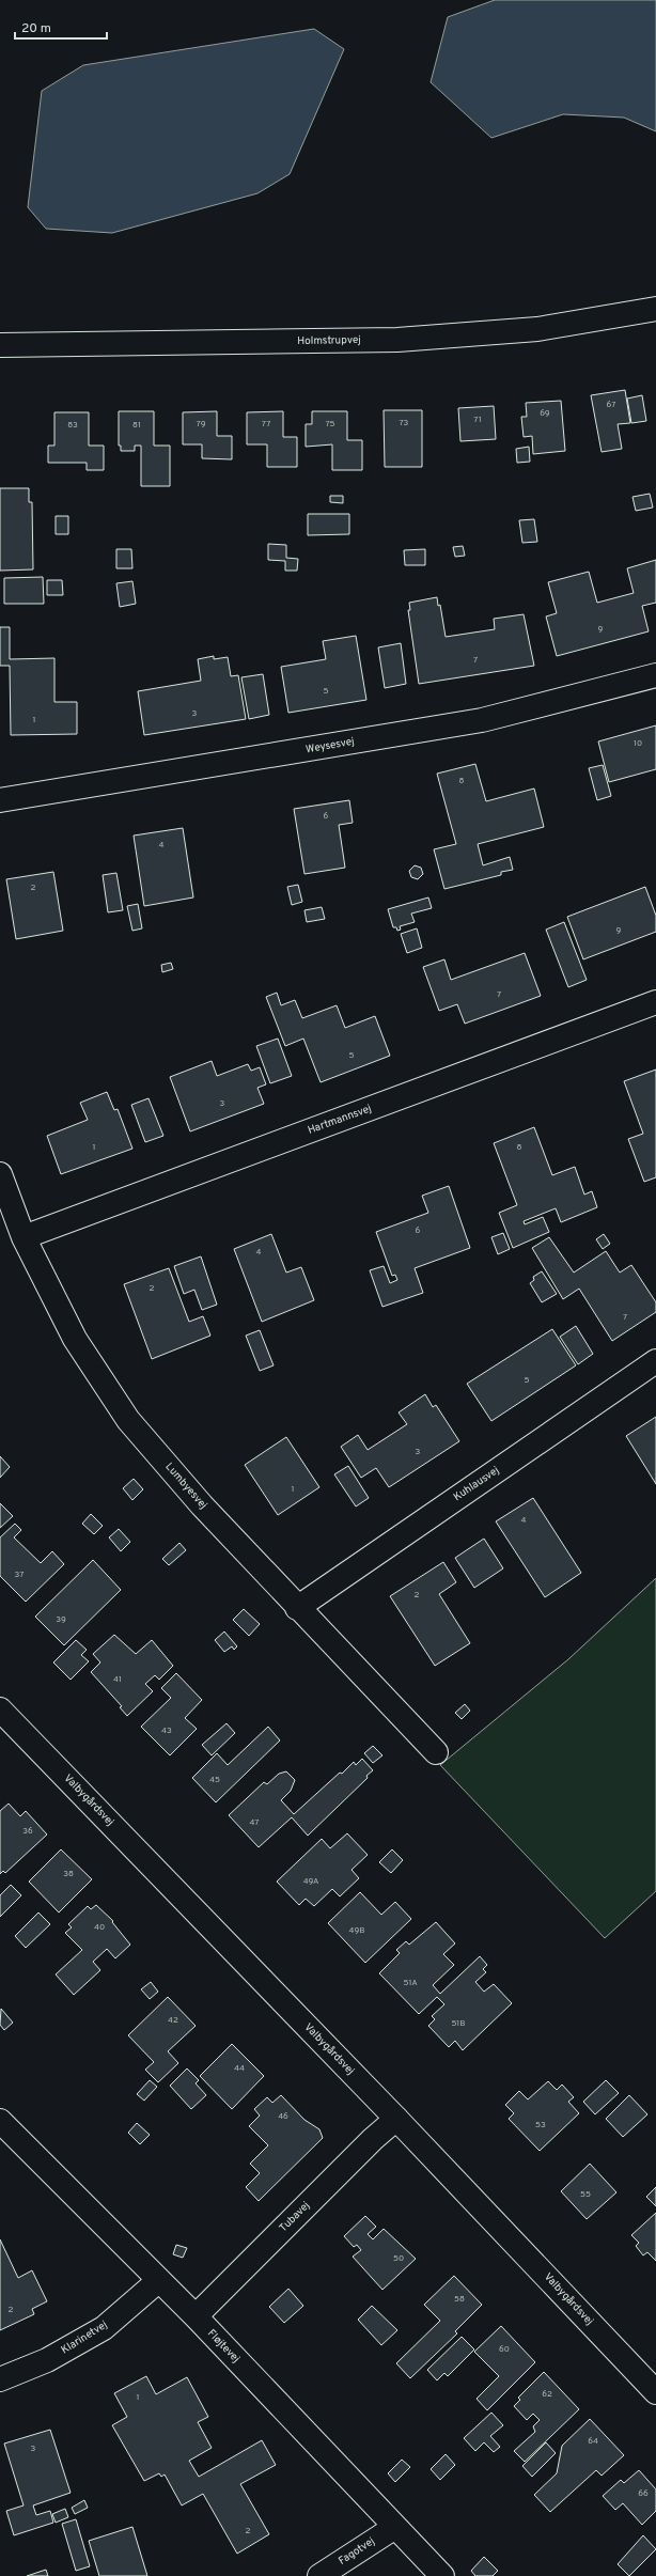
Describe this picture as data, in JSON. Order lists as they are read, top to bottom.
{
  "streets": {
    "street": [
      "Holmstrupvej",
      "Weysesvej",
      "Hartmannsvej",
      "Kuhlausvej",
      "Lumbyesvej",
      "Valbygårdsvej",
      "Tubavej",
      "Klarinetvej",
      "Fløjtevej",
      "Fagotvej"
    ]
  },
  "crossings": [
    ["Hartmannsvej", "Lumbyesvej"],
    ["Kuhlausvej", "Lumbyesvej"],
    ["Valbygårdsvej", "Tubavej"],
    ["Tubavej", "Fløjtevej"],
    ["Klarinetvej", "Fløjtevej"],
    ["Fløjtevej", "Fagotvej"]
  ],
  "house_numbers": [
    "67",
    "69",
    "71",
    "73",
    "79",
    "77",
    "75",
    "83",
    "81",
    "9",
    "7",
    "5",
    "3",
    "1",
    "10",
    "8",
    "6",
    "4",
    "2",
    "9",
    "7",
    "5",
    "3",
    "1",
    "8",
    "6",
    "4",
    "2",
    "7",
    "5",
    "3",
    "1",
    "4",
    "37",
    "2",
    "39",
    "41",
    "43",
    "45",
    "47",
    "36",
    "38",
    "49A",
    "40",
    "49B",
    "51A",
    "42",
    "51B",
    "44",
    "46",
    "53",
    "55",
    "50",
    "58",
    "2",
    "60",
    "62",
    "1",
    "64",
    "3",
    "66",
    "2"
  ],
  "scale_bar": "20 m"
}
